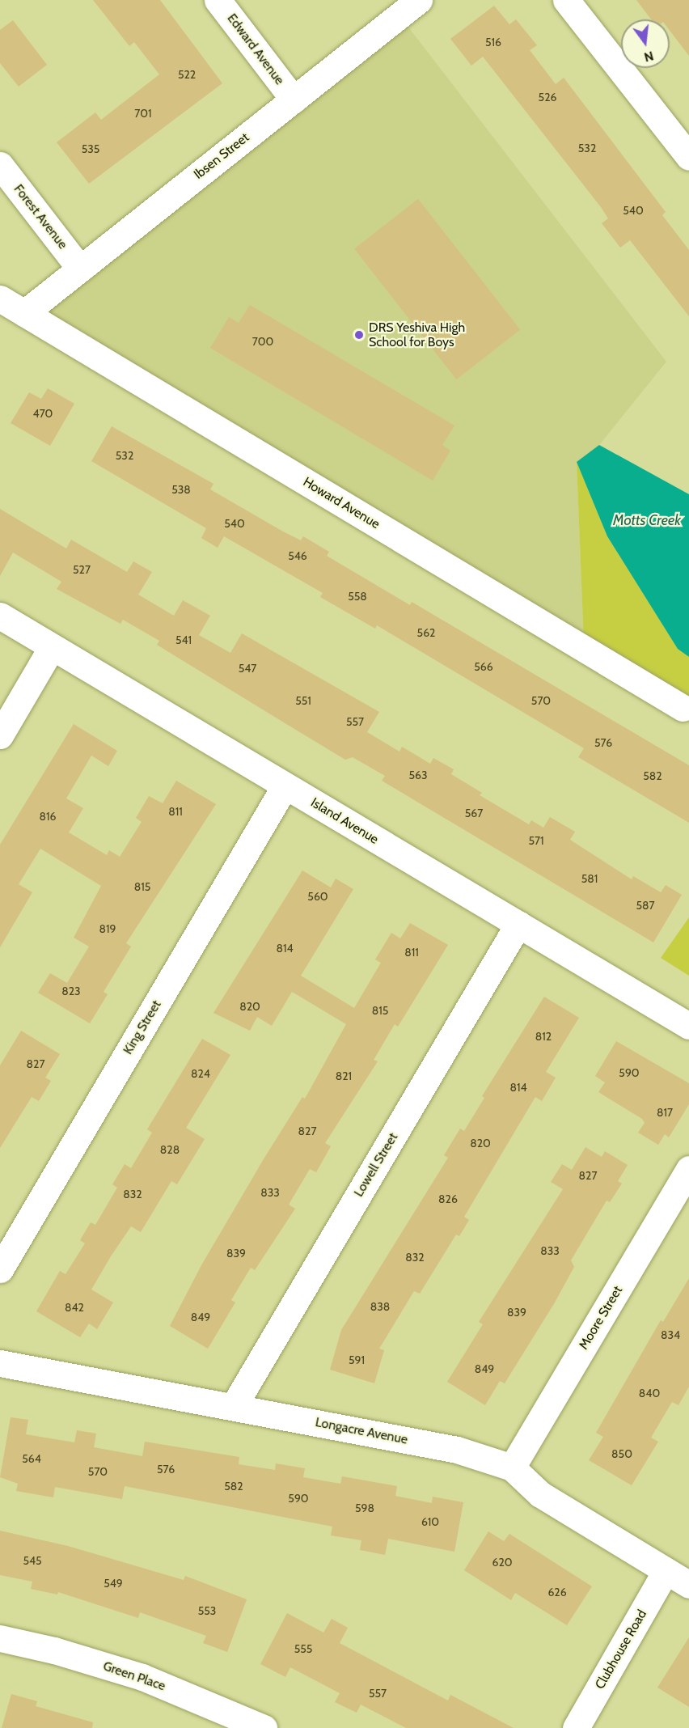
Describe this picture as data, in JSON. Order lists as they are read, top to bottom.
{
  "streets": {
    "street": [
      "Edward Avenue",
      "Ibsen Street",
      "Forest Avenue",
      "Howard Avenue",
      "Island Avenue",
      "King Street",
      "Lowell Street",
      "Moore Street",
      "Longacre Avenue",
      "Clubhouse Road",
      "Green Place"
    ]
  },
  "crossings": [
    ["Edward Avenue", "Ibsen Street"],
    ["Ibsen Street", "Forest Avenue"],
    ["Ibsen Street", "Howard Avenue"],
    ["Island Avenue", "King Street"],
    ["Island Avenue", "Lowell Street"],
    ["Lowell Street", "Longacre Avenue"],
    ["Moore Street", "Longacre Avenue"],
    ["Longacre Avenue", "Clubhouse Road"]
  ],
  "water": ["Motts Creek"],
  "places": ["DRS Yeshiva High School for Boys"],
  "house_numbers": [
    "516",
    "522",
    "526",
    "701",
    "532",
    "535",
    "540",
    "700",
    "470",
    "532",
    "538",
    "540",
    "546",
    "527",
    "558",
    "562",
    "541",
    "566",
    "547",
    "551",
    "570",
    "557",
    "576",
    "563",
    "582",
    "811",
    "567",
    "816",
    "571",
    "581",
    "815",
    "560",
    "587",
    "819",
    "814",
    "811",
    "823",
    "820",
    "815",
    "812",
    "827",
    "590",
    "824",
    "821",
    "814",
    "817",
    "827",
    "820",
    "828",
    "827",
    "833",
    "832",
    "826",
    "833",
    "839",
    "832",
    "838",
    "842",
    "839",
    "849",
    "834",
    "591",
    "849",
    "840",
    "850",
    "564",
    "576",
    "570",
    "582",
    "590",
    "598",
    "610",
    "545",
    "620",
    "549",
    "626",
    "553",
    "555",
    "557"
  ],
  "north": "bottom"
}
